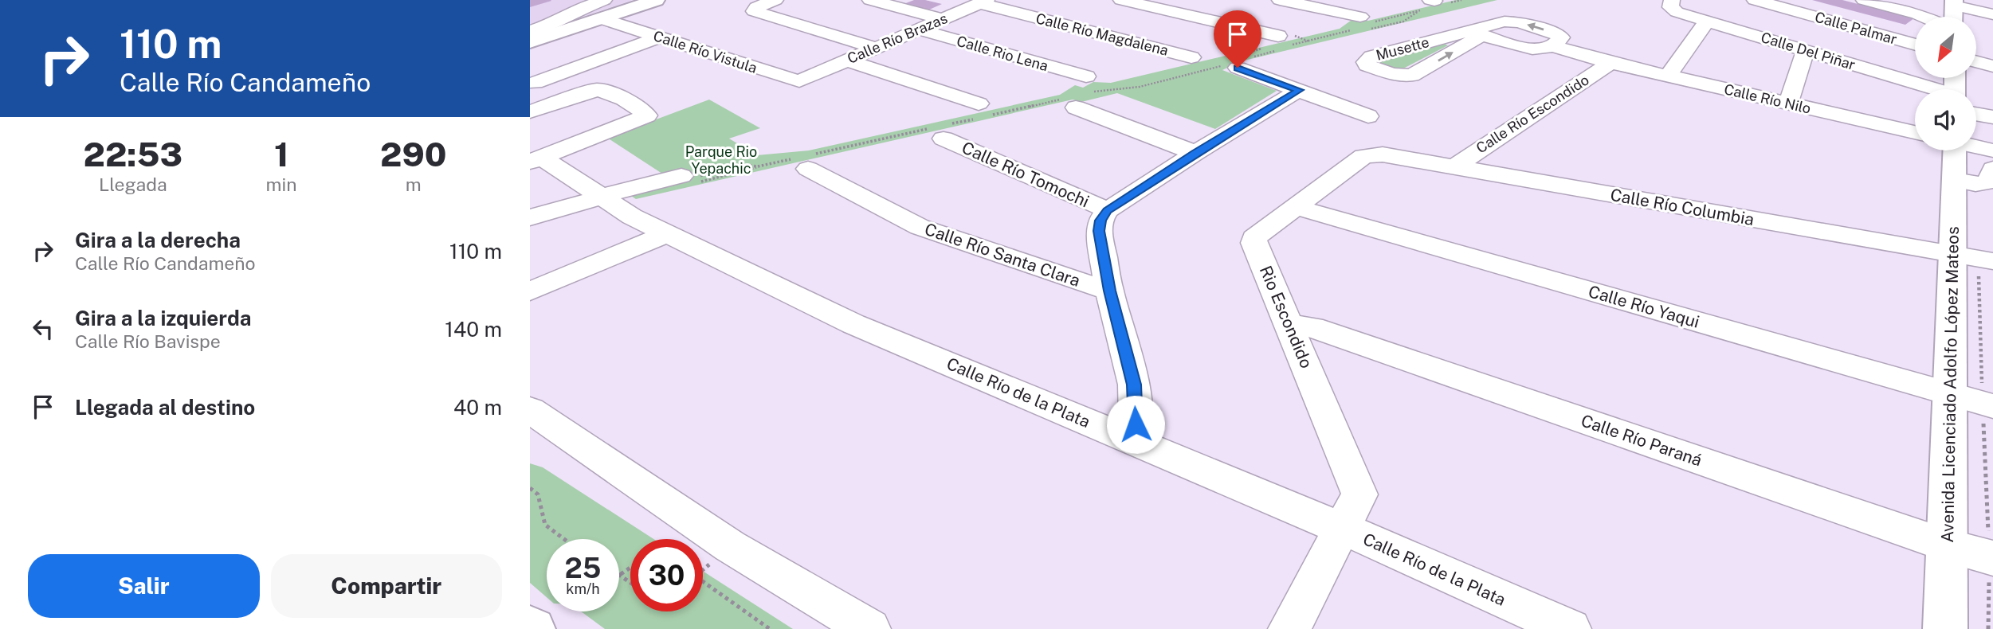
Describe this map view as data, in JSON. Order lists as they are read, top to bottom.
{
  "streets": {
    "main road": ["Avenida Licenciado Adolfo López Mateos"],
    "street": [
      "Calle Palmar",
      "Calle Río Magdalena",
      "Calle Río Brazas",
      "Musette",
      "Calle Del Piñar",
      "Calle Río Vistula",
      "Calle Rio Lena",
      "Calle Río Nilo",
      "Calle Río Escondido",
      "Calle Río Tomochi",
      "Calle Río Columbia",
      "Calle Río Santa Clara",
      "Calle Río Yaqui",
      "Rio Escondido",
      "Calle Río de la Plata",
      "Calle Río Paraná"
    ]
  },
  "crossings": [
    ["Calle Río Magdalena", "Calle Río Brazas"],
    ["Calle Río Brazas", "Calle Río Vistula"],
    ["Calle Río Brazas", "Calle Rio Lena"],
    ["Calle Río Nilo", "Calle Río Escondido"],
    ["Calle Río Escondido", "Calle Río Columbia"],
    ["Calle Río Columbia", "Rio Escondido"],
    ["Calle Río Columbia", "Avenida Licenciado Adolfo López Mateos"],
    ["Calle Río Yaqui", "Rio Escondido"],
    ["Calle Río Yaqui", "Avenida Licenciado Adolfo López Mateos"],
    ["Rio Escondido", "Calle Río de la Plata"],
    ["Rio Escondido", "Calle Río Paraná"],
    ["Avenida Licenciado Adolfo López Mateos", "Calle Río Paraná"]
  ],
  "parks": ["Parque Rio Yepachic"],
  "north": "bottom left",
  "page": {
    "turn": ["110 m", "Calle Río Candameño"],
    "eta": [
      "22:53",
      "Llegada",
      "1",
      "min",
      "290",
      "m"
    ],
    "list": [
      {
        "name": "Gira a la derecha",
        "note": "Calle Río Candameño",
        "value": "110 m"
      },
      {
        "name": "Gira a la izquierda",
        "note": "Calle Río Bavispe",
        "value": "140 m"
      },
      {
        "name": "Llegada al destino",
        "value": "40 m"
      }
    ],
    "speed": "25 km/h",
    "limit": "30",
    "buttons": ["Salir", "Compartir"]
  }
}
